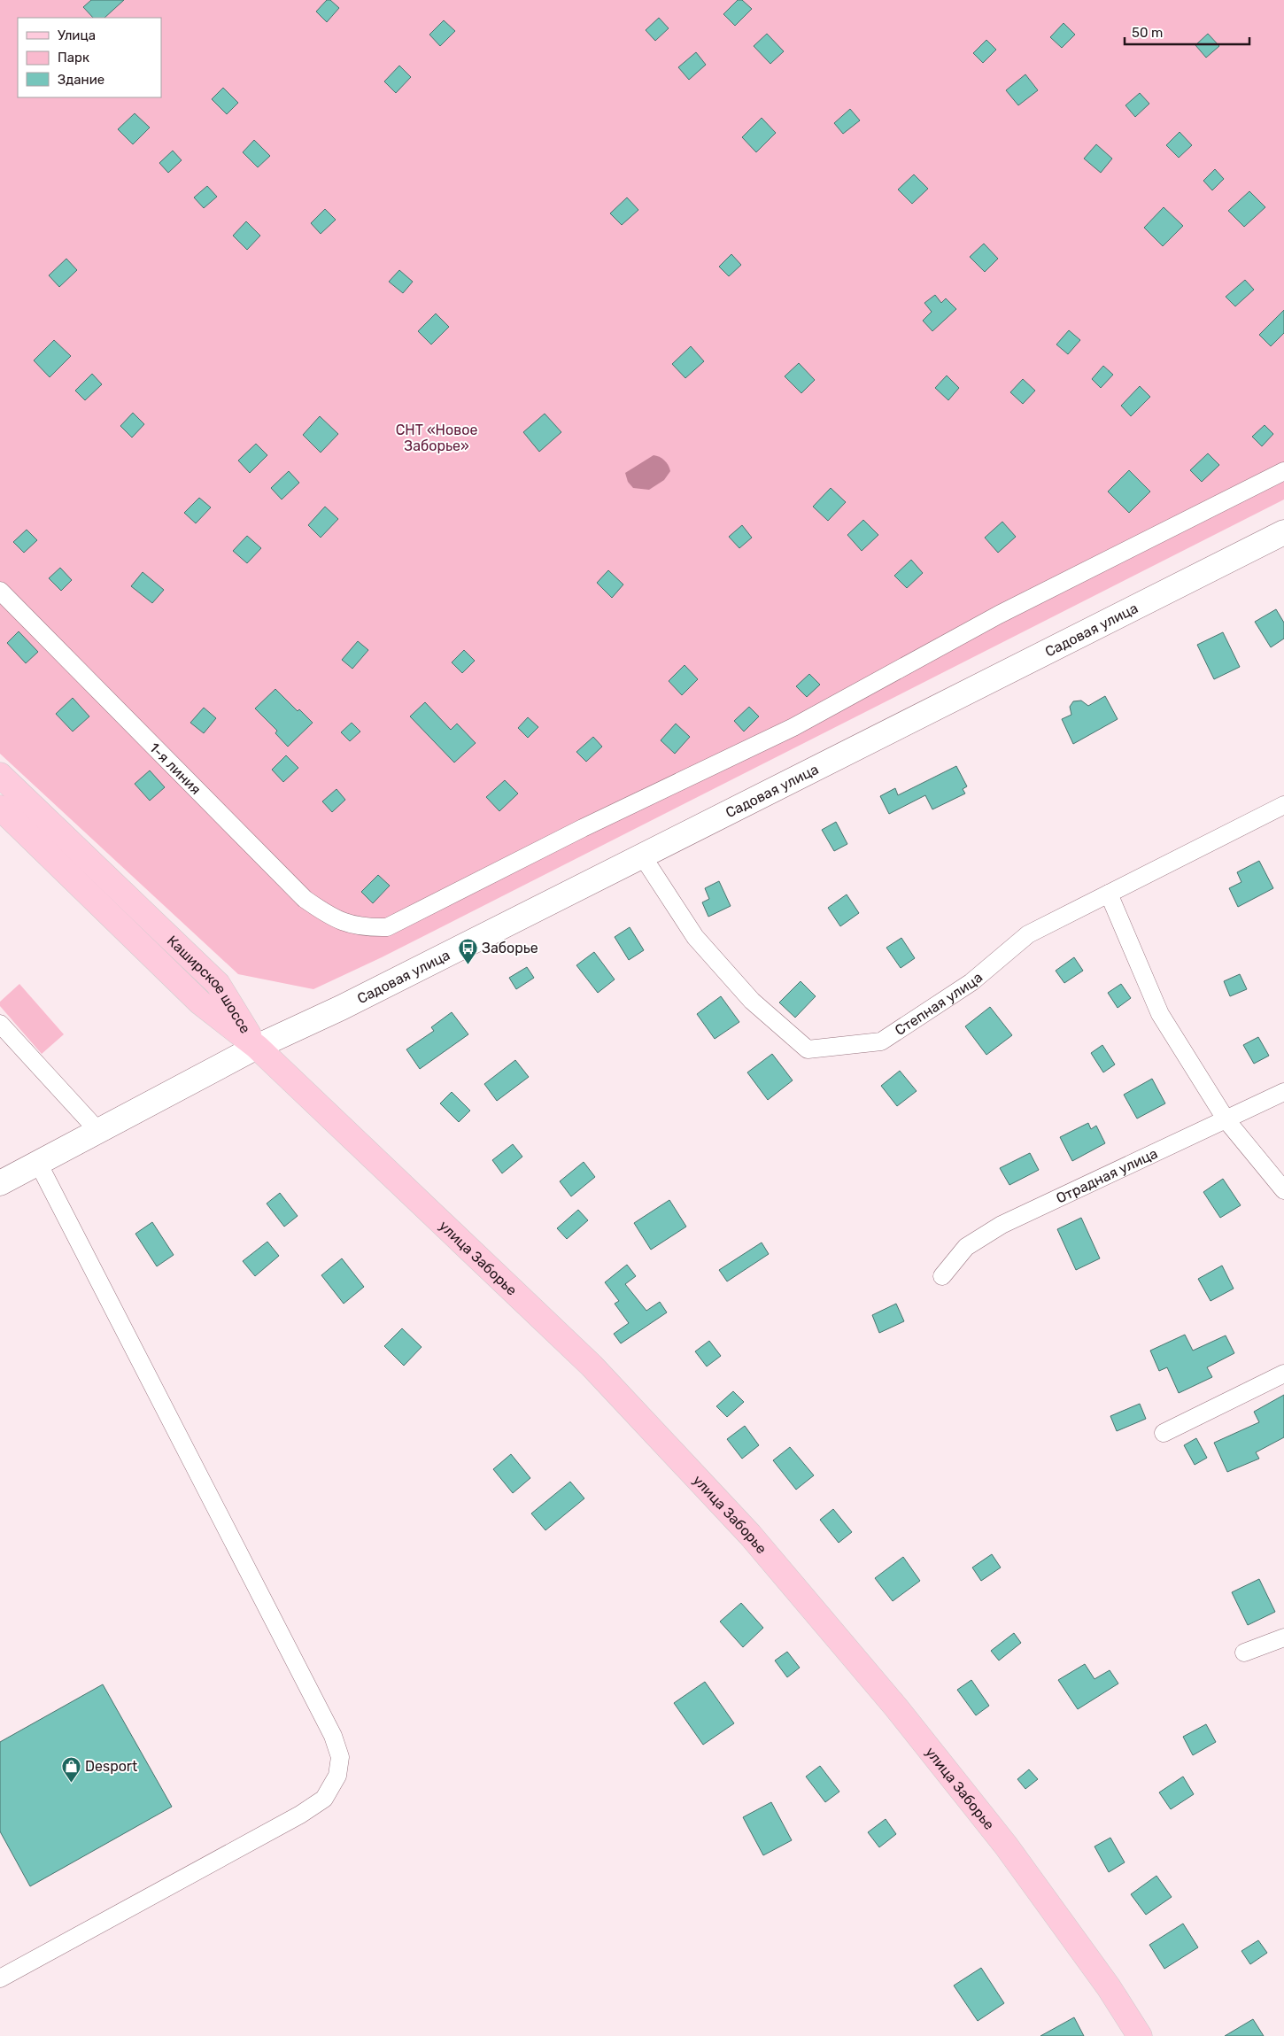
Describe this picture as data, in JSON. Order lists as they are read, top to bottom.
{
  "streets": {
    "main road": ["Садовая улица", "Каширское шоссе", "улица Заборье"],
    "street": ["1-я линия", "Степная улица", "Отрадная улица"]
  },
  "crossings": [
    ["Садовая улица", "Каширское шоссе"],
    ["Садовая улица", "Степная улица"],
    ["Садовая улица", "улица Заборье"],
    ["Каширское шоссе", "улица Заборье"]
  ],
  "parks": ["СНТ «Новое Заборье»"],
  "places": {
    "bus stop": ["Заборье"],
    "shop": ["Desport"]
  },
  "legend": ["Улица", "Парк", "Здание"],
  "scale_bar": "50 m"
}
